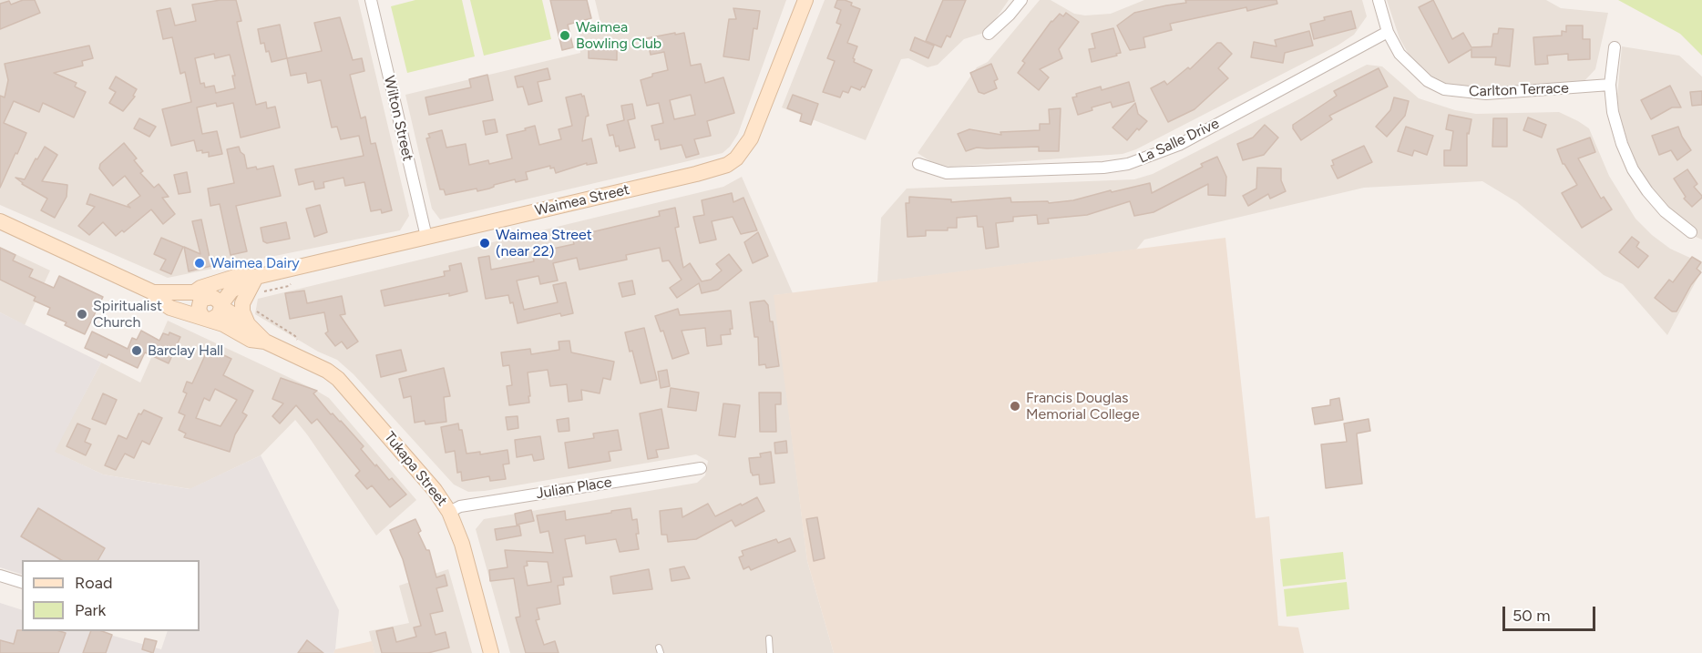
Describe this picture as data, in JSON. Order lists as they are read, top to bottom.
{
  "streets": {
    "main road": ["Waimea Street", "Tukapa Street"],
    "street": [
      "Carlton Terrace",
      "Wilton Street",
      "La Salle Drive",
      "Julian Place"
    ]
  },
  "crossings": [
    ["Carlton Terrace", "La Salle Drive"],
    ["Wilton Street", "Waimea Street"],
    ["Waimea Street", "Tukapa Street"],
    ["Tukapa Street", "Julian Place"]
  ],
  "places": [
    "Waimea Bowling Club",
    "Waimea Street (near 22)",
    "Waimea Dairy",
    "Spiritualist Church",
    "Barclay Hall",
    "Francis Douglas Memorial College"
  ],
  "legend": ["Road", "Park"],
  "scale_bar": "50 m"
}
